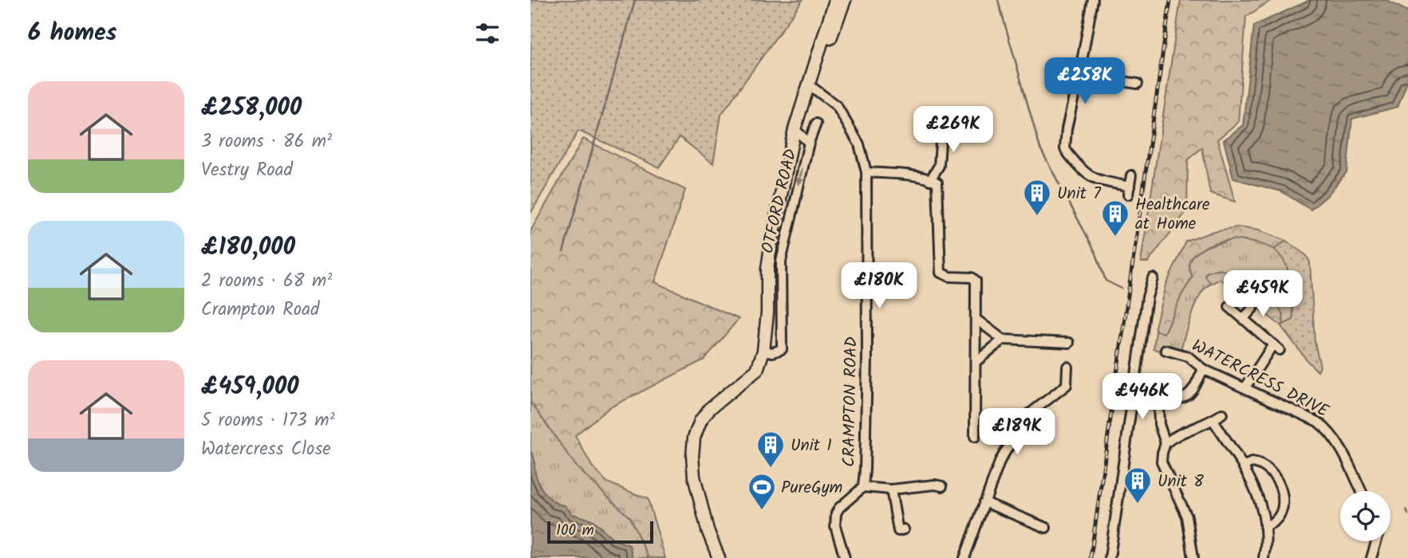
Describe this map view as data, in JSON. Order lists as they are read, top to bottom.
{
  "streets": {
    "main road": ["OTFORD ROAD"],
    "street": ["WATERCRESS DRIVE", "CRAMPTON ROAD"]
  },
  "crossings": [
    ["OTFORD ROAD", "CRAMPTON ROAD"]
  ],
  "places": {
    "building": [
      "Unit 7",
      "Healthcare at Home",
      "Unit 1",
      "Unit 8"
    ],
    "sports": ["PureGym"]
  },
  "scale_bar": "100 m",
  "page": {
    "heading": "6 homes",
    "price": [
      "£258K",
      "£269K",
      "£180K",
      "£459K",
      "£446K",
      "£189K"
    ],
    "list": [
      {
        "name": "£258,000",
        "note": "3 rooms · 86 m² · Vestry Road"
      },
      {
        "name": "£180,000",
        "note": "2 rooms · 68 m² · Crampton Road"
      },
      {
        "name": "£459,000",
        "note": "5 rooms · 173 m² · Watercress Close"
      }
    ],
    "scale": "100 m"
  }
}
